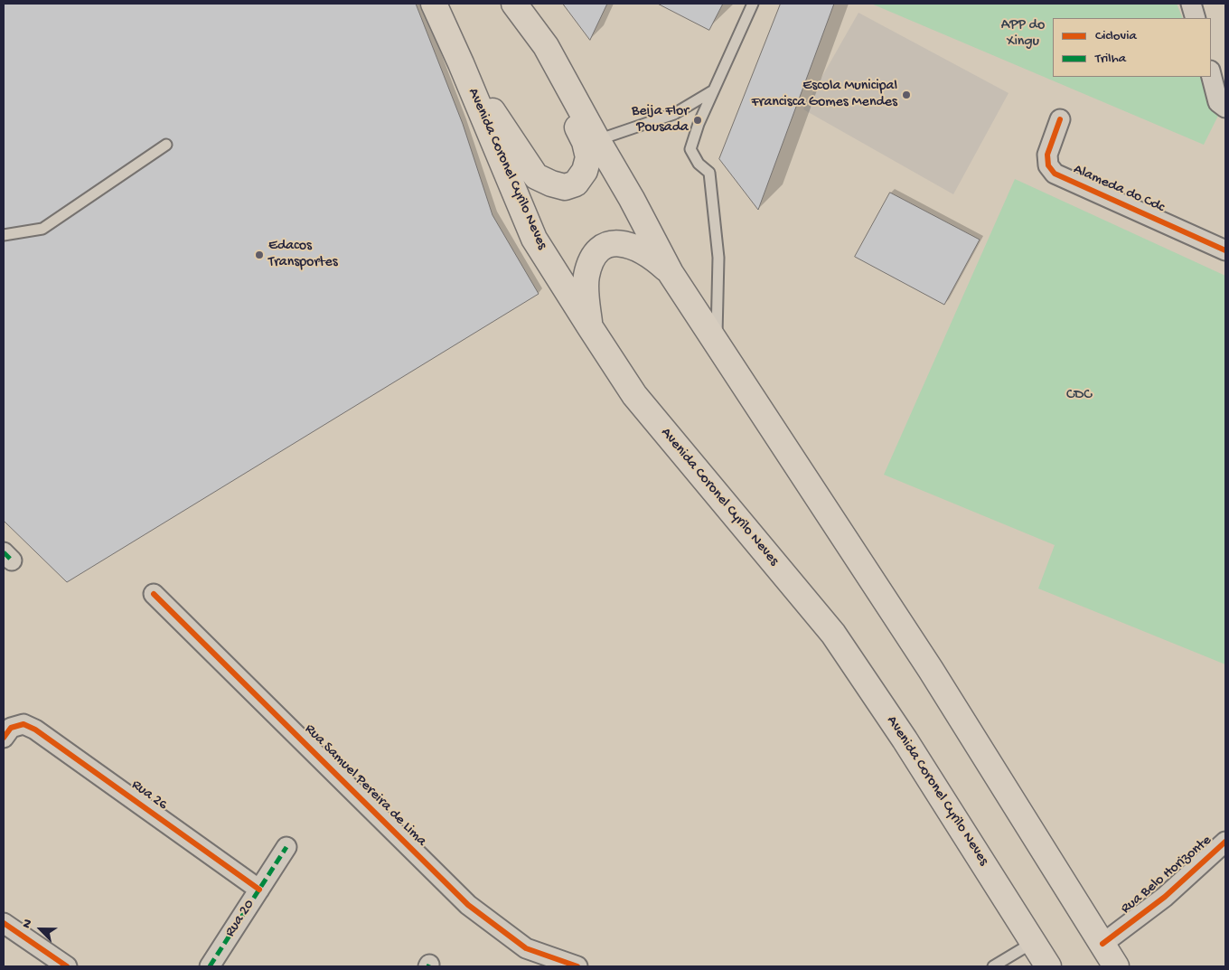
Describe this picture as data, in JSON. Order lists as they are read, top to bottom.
{
  "streets": {
    "highway": ["Avenida Coronel Cyrilo Neves"],
    "street": [
      "Alameda do Cdc",
      "Rua Samuel Pereira de Lima",
      "Rua 26",
      "Rua Belo Horizonte",
      "Rua 20"
    ]
  },
  "crossings": [
    ["Rua 26", "Rua 20"]
  ],
  "parks": ["APP do Xingu", "CDC"],
  "places": ["Escola Municipal Francisca Gomes Mendes", "Beija Flor Pousada", "Edacos Transportes"],
  "legend": ["Ciclovia", "Trilha"],
  "north": "top left"
}
